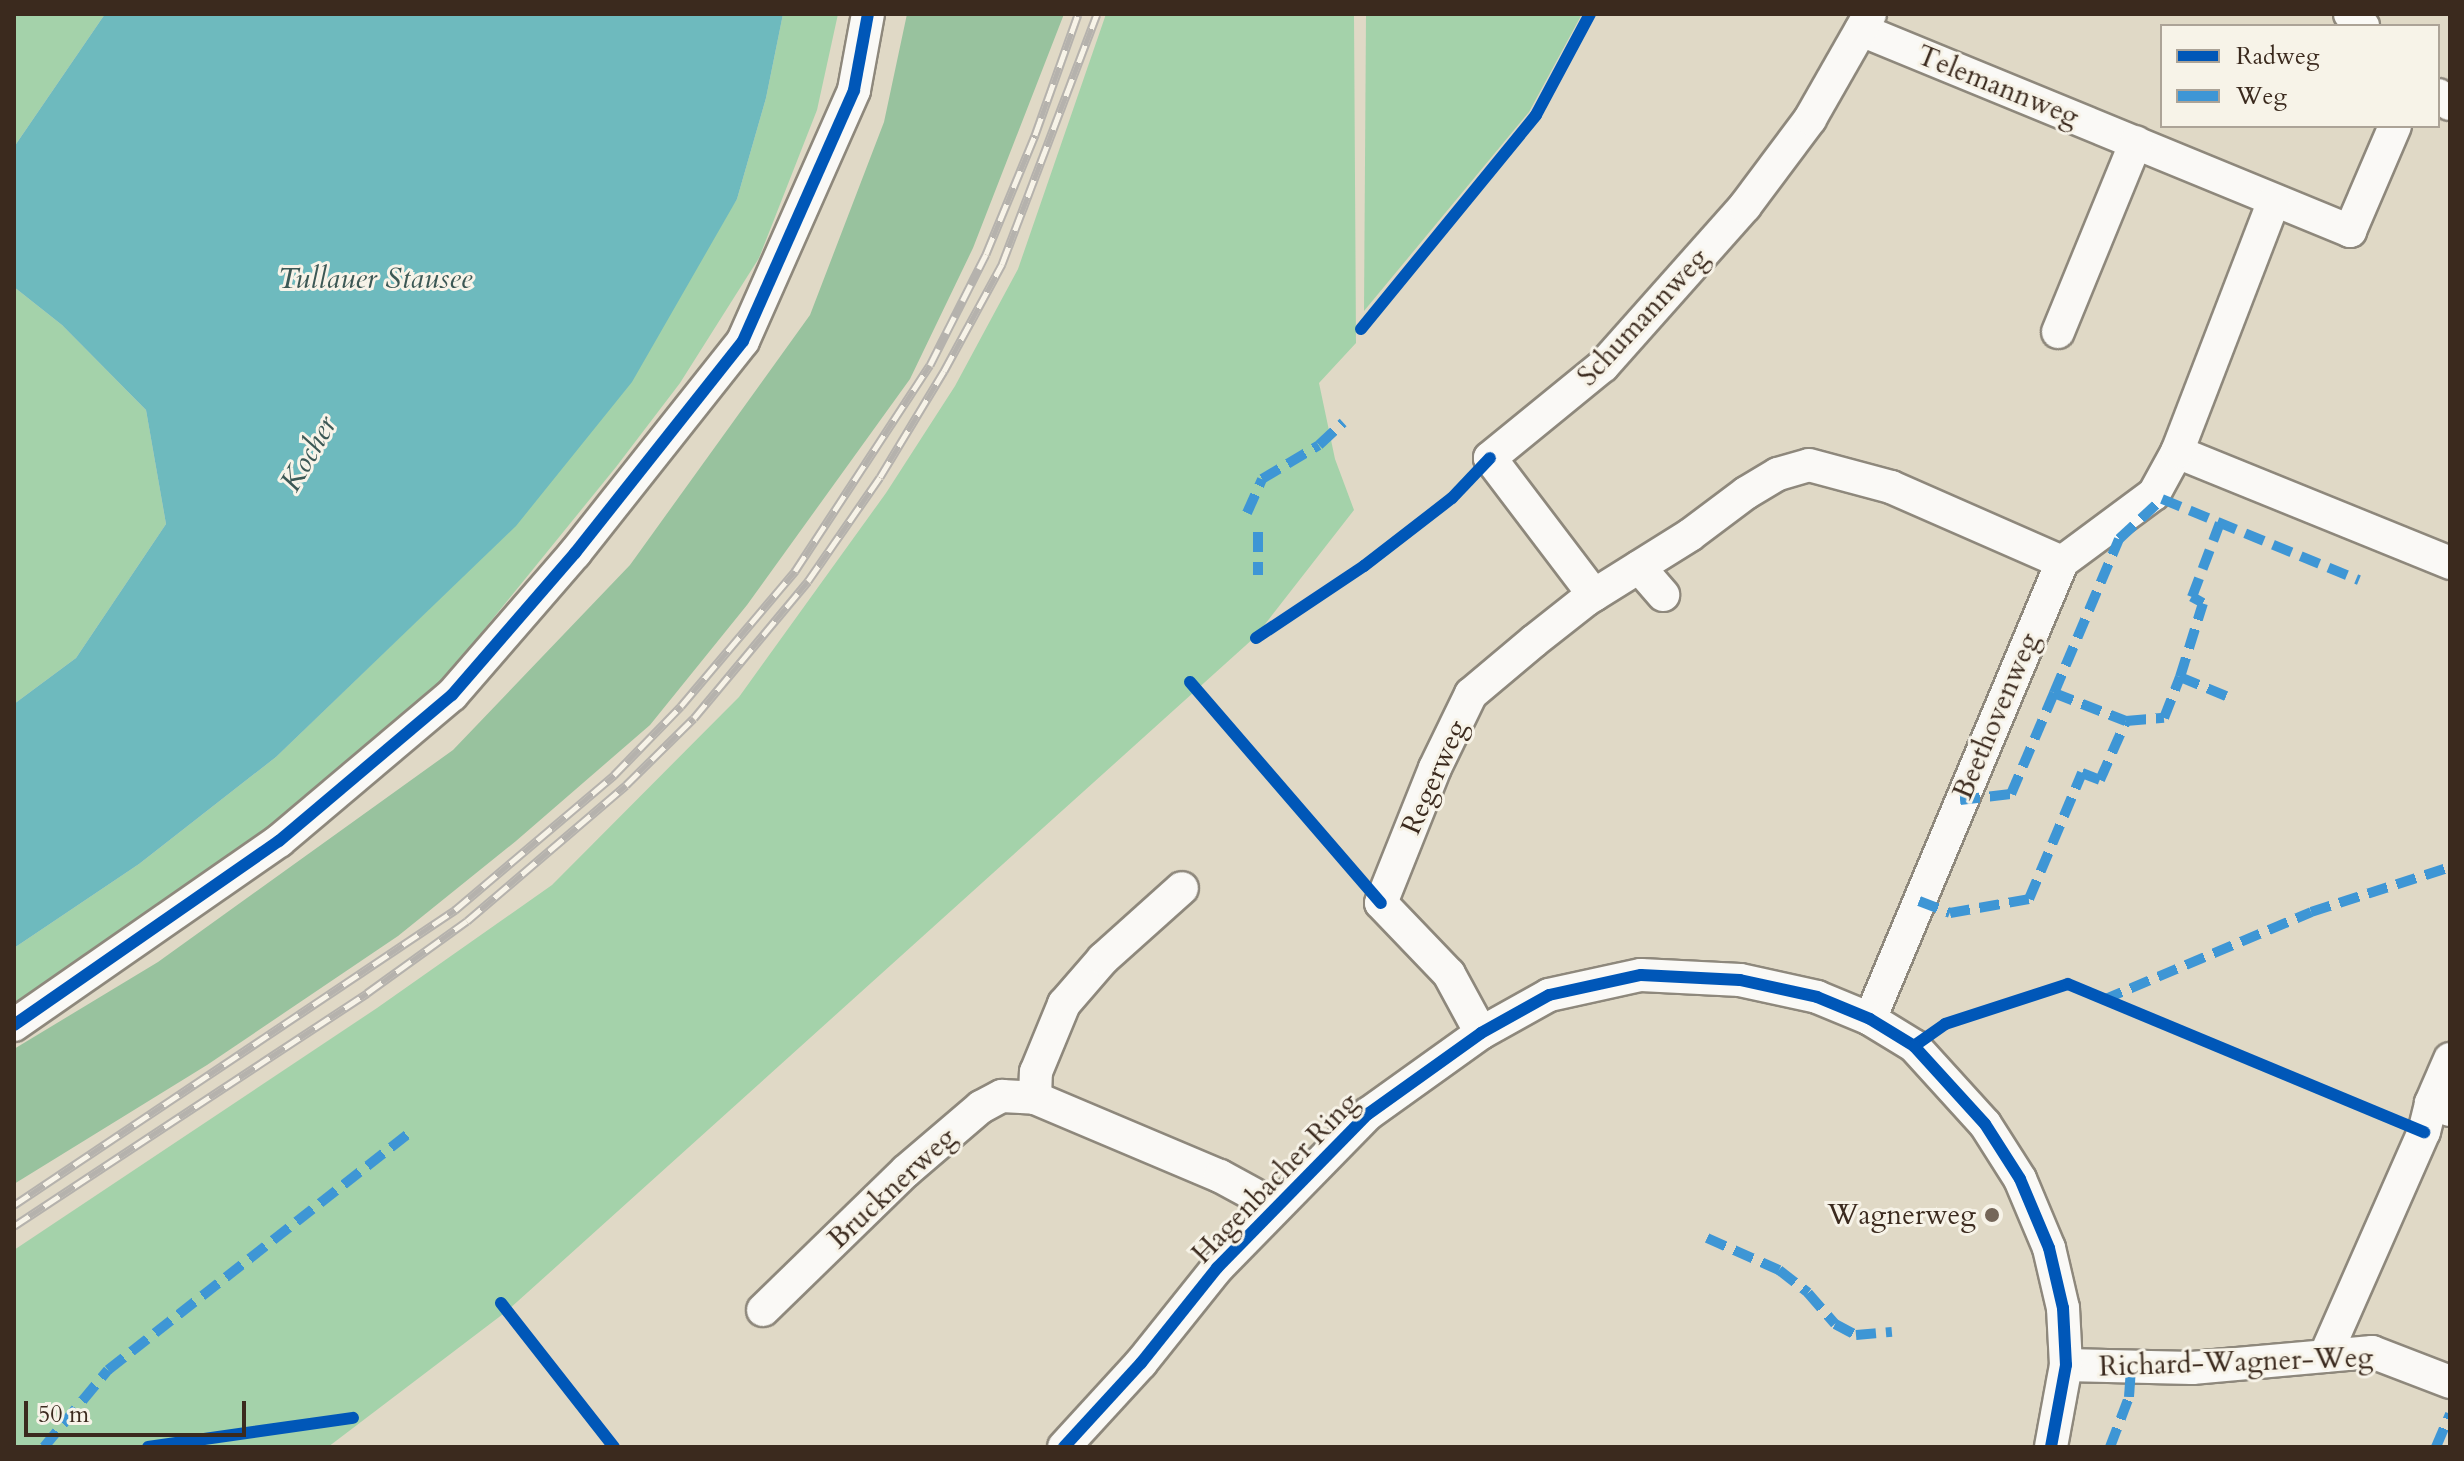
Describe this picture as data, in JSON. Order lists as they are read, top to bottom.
{
  "streets": {
    "street": [
      "Telemannweg",
      "Schumannweg",
      "Beethovenweg",
      "Regerweg",
      "Hagenbacher Ring",
      "Brucknerweg",
      "Richard-Wagner-Weg"
    ]
  },
  "crossings": [
    ["Telemannweg", "Schumannweg"],
    ["Schumannweg", "Regerweg"],
    ["Beethovenweg", "Regerweg"],
    ["Beethovenweg", "Hagenbacher Ring"],
    ["Regerweg", "Hagenbacher Ring"],
    ["Hagenbacher Ring", "Brucknerweg"],
    ["Hagenbacher Ring", "Richard-Wagner-Weg"]
  ],
  "water": ["Tullauer Stausee", "Kocher"],
  "places": ["Wagnerweg"],
  "legend": ["Radweg", "Weg"],
  "scale_bar": "50 m"
}
